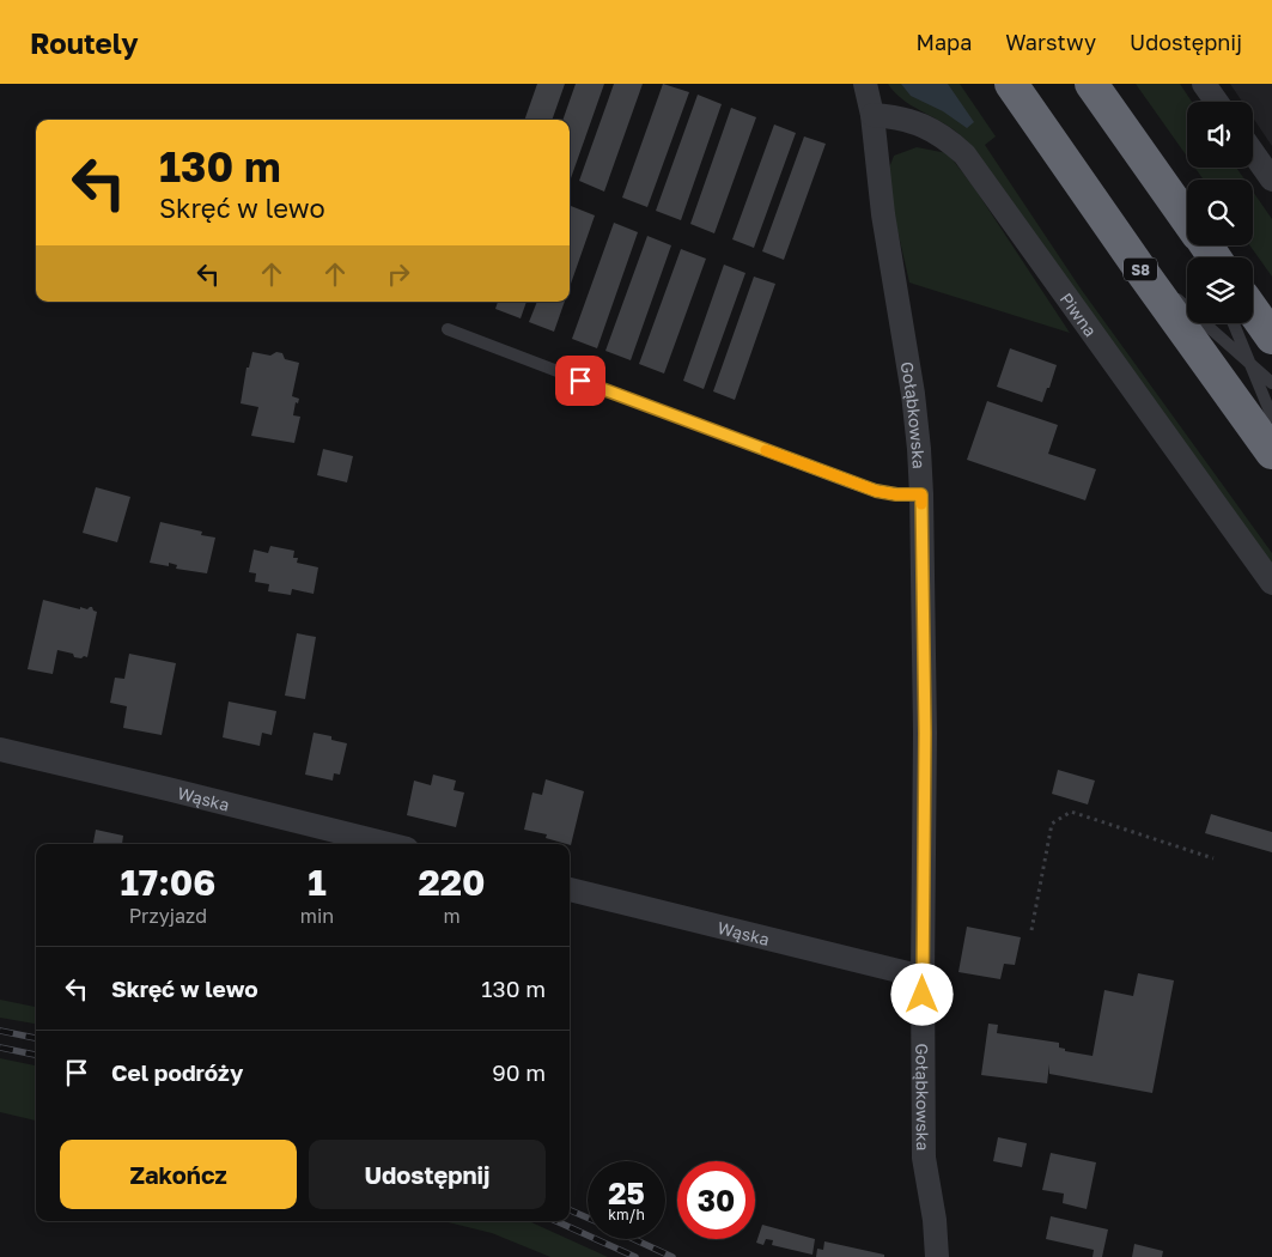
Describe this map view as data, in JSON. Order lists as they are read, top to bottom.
{
  "streets": {
    "highway": ["S8"],
    "street": ["Piwna", "Gołąbkowska", "Wąska"]
  },
  "crossings": [
    ["Piwna", "Gołąbkowska"],
    ["Gołąbkowska", "Wąska"]
  ],
  "page": {
    "header": "Routely",
    "nav": ["Mapa", "Warstwy", "Udostępnij"],
    "turn": ["130 m", "Skręć w lewo"],
    "eta": [
      "17:06",
      "Przyjazd",
      "1",
      "min",
      "220",
      "m"
    ],
    "list": [
      {
        "name": "Skręć w lewo",
        "value": "130 m"
      },
      {
        "name": "Cel podróży",
        "value": "90 m"
      }
    ],
    "buttons": ["Zakończ", "Udostępnij"],
    "speed": "25 km/h",
    "limit": "30"
  }
}
